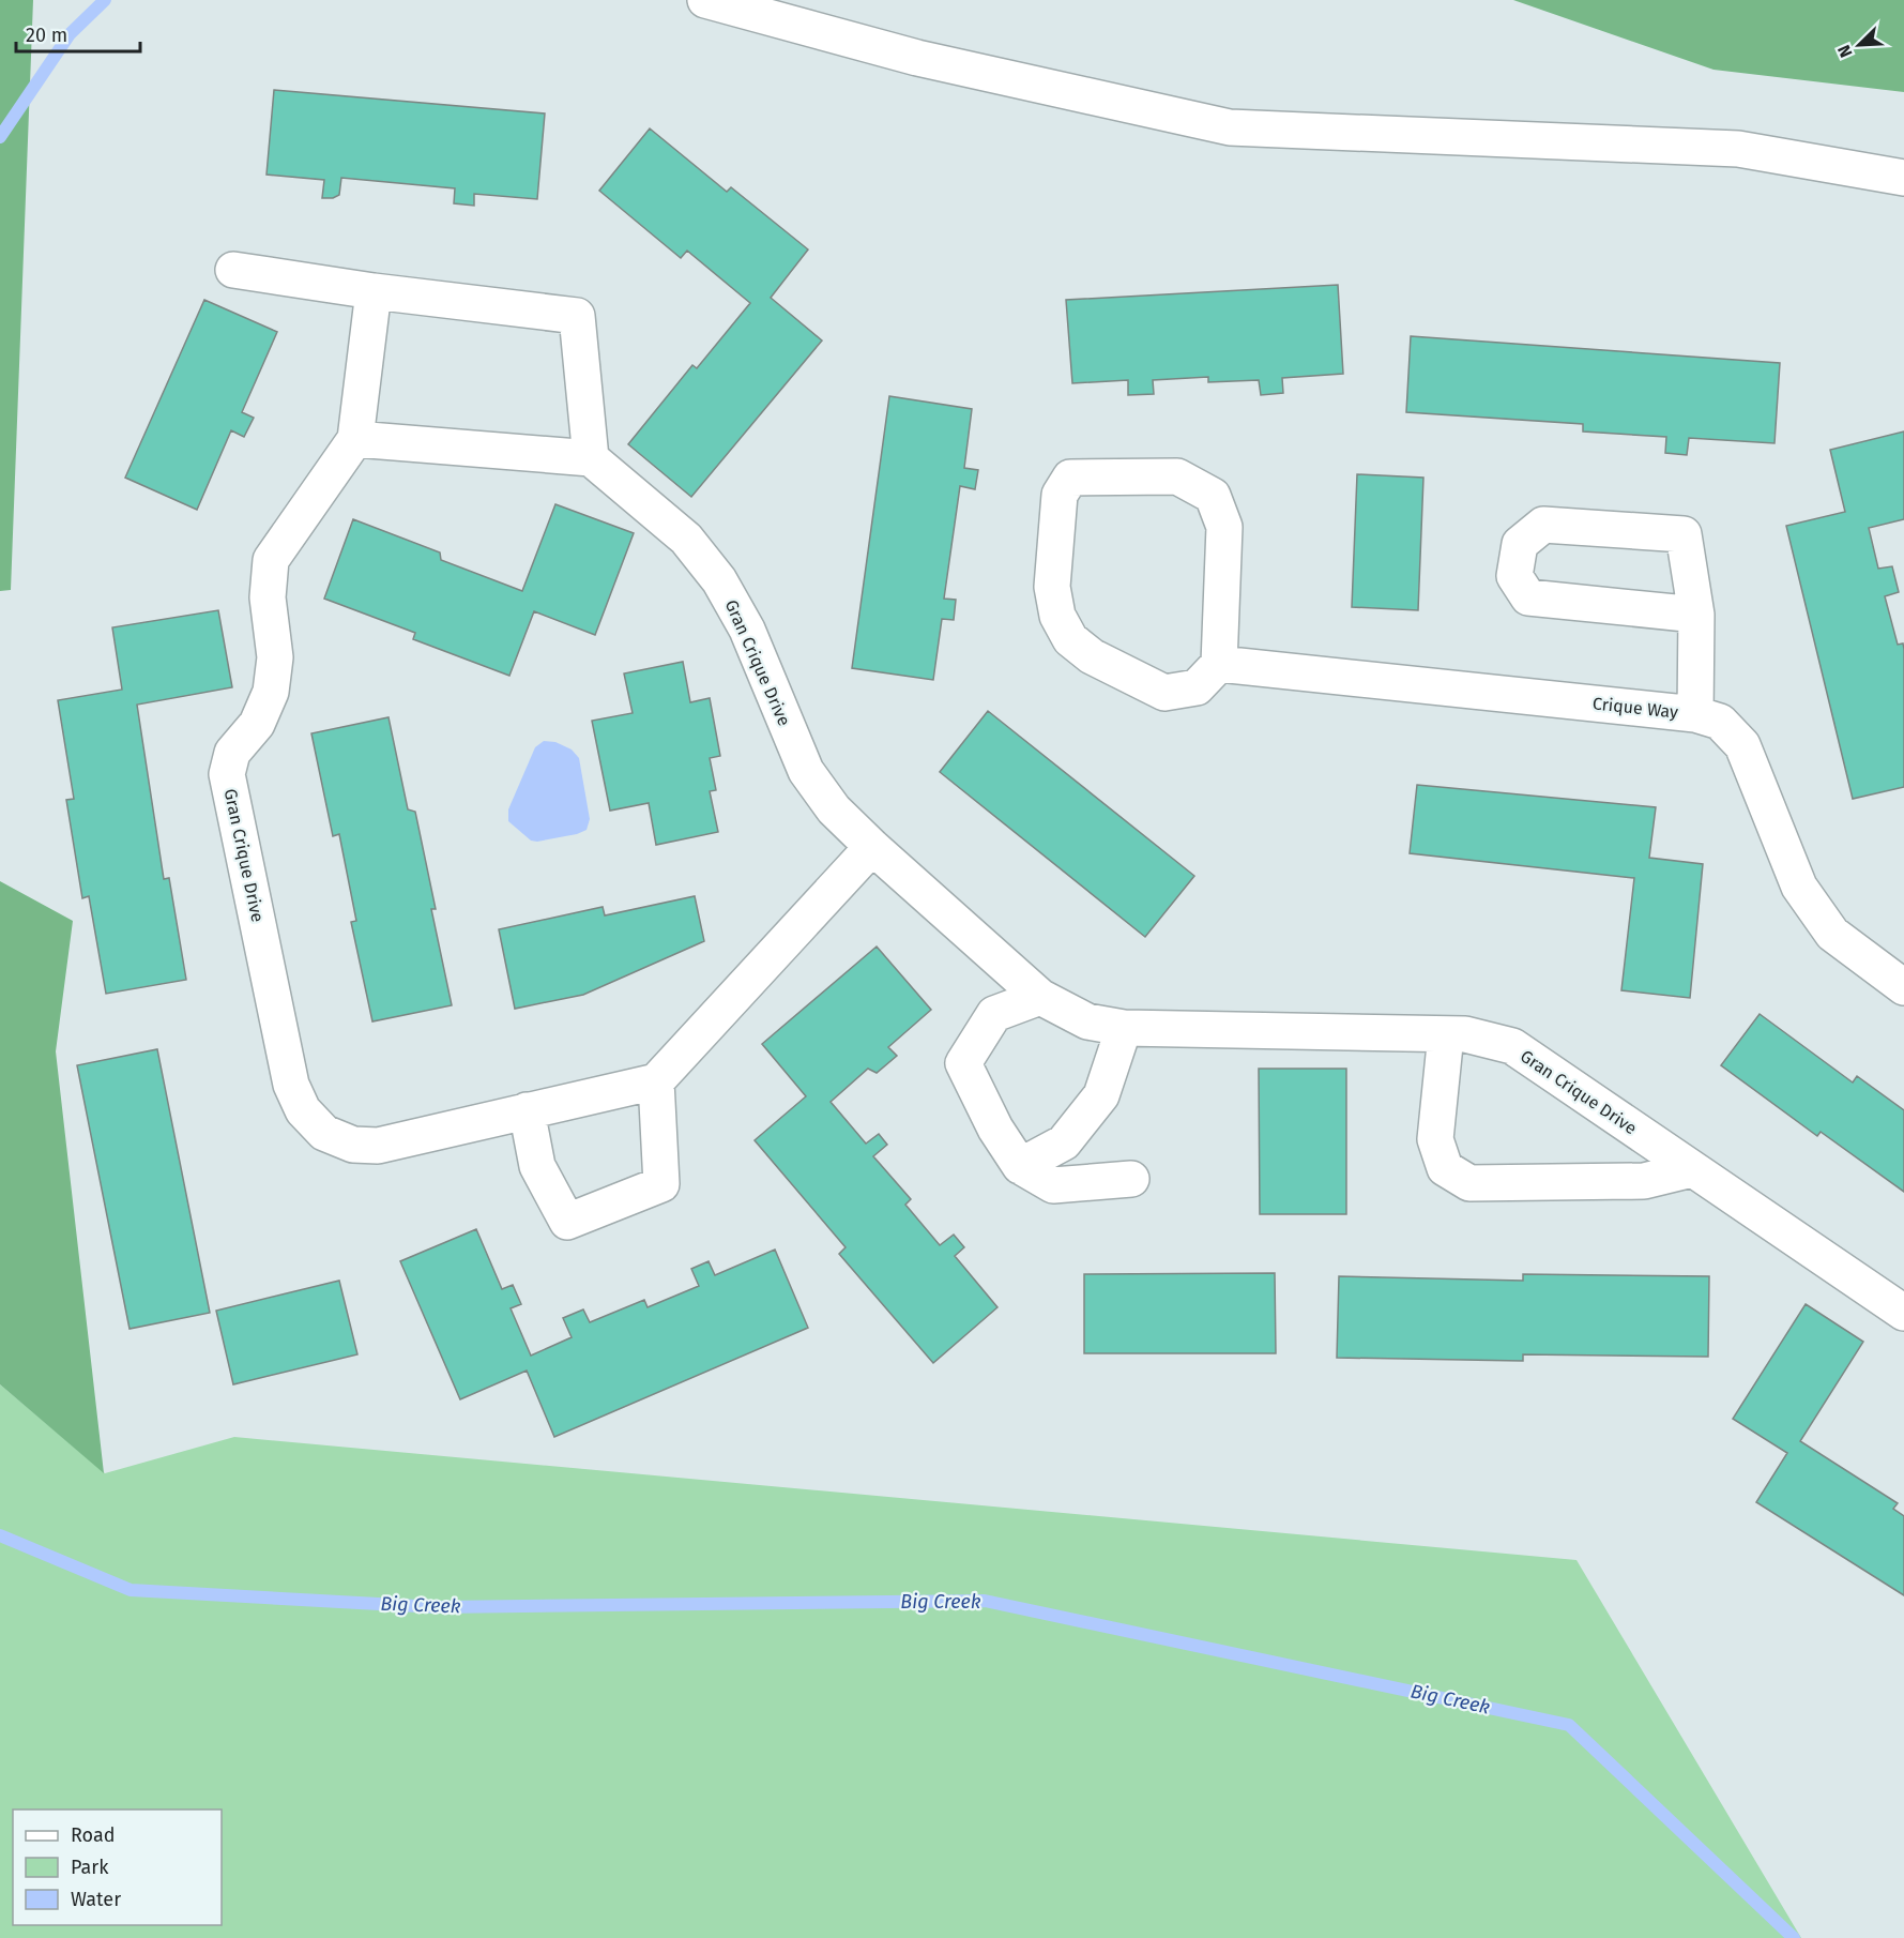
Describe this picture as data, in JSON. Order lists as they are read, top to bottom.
{
  "streets": {
    "street": ["Gran Crique Drive", "Crique Way"]
  },
  "water": ["Big Creek"],
  "legend": ["Road", "Park", "Water"],
  "scale_bar": "20 m",
  "north": "bottom left"
}
